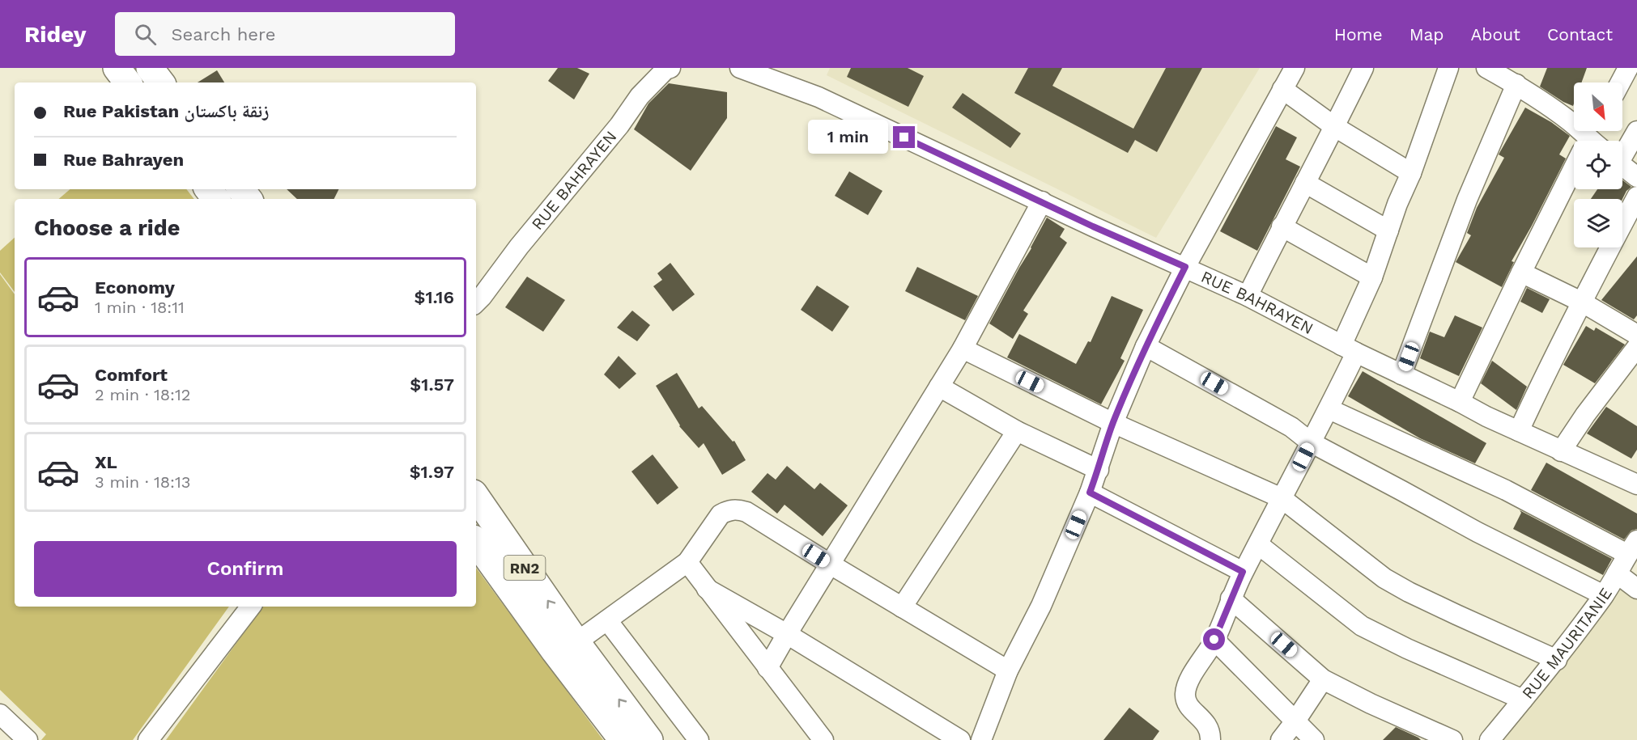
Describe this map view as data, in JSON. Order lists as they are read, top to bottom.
{
  "streets": {
    "highway": ["RN2"],
    "street": ["RUE BAHRAYEN", "RUE MAURITANIE"]
  },
  "north": "bottom right",
  "page": {
    "header": "Ridey",
    "search": "Search here",
    "nav": [
      "Home",
      "Map",
      "About",
      "Contact"
    ],
    "banner": ["Rue Pakistan زنقة باكستان", "Rue Bahrayen"],
    "bubble": "1 min",
    "heading": "Choose a ride",
    "list": [
      {
        "name": "Economy",
        "note": "1 min · 18:11",
        "value": "$1.16"
      },
      {
        "name": "Comfort",
        "note": "2 min · 18:12",
        "value": "$1.57"
      },
      {
        "name": "XL",
        "note": "3 min · 18:13",
        "value": "$1.97"
      }
    ],
    "buttons": "Confirm"
  }
}
